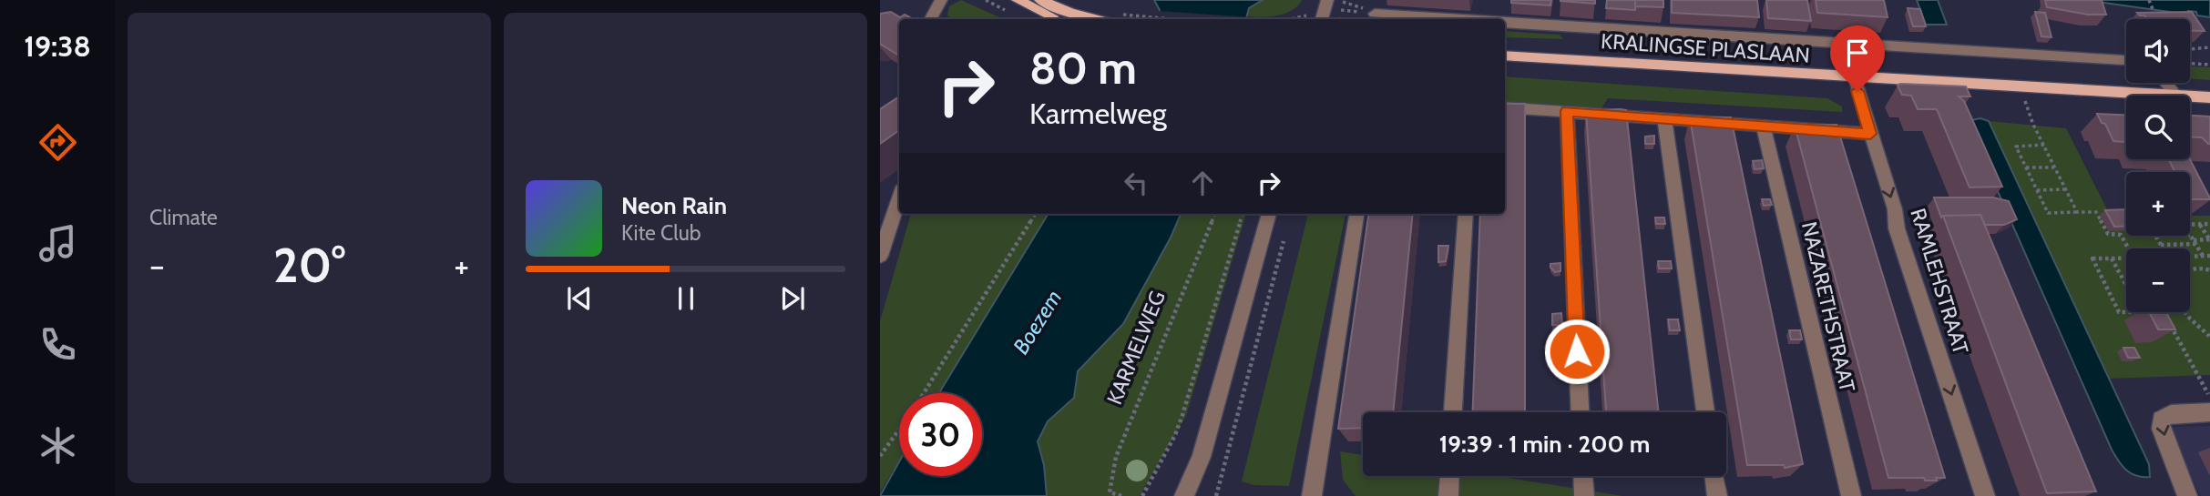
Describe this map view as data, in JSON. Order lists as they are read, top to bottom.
{
  "streets": {
    "main road": ["KRALINGSE PLASLAAN"],
    "street": ["RAMLEHSTRAAT", "NAZARETHSTRAAT"],
    "path": ["KARMELWEG"]
  },
  "crossings": [
    ["KRALINGSE PLASLAAN", "RAMLEHSTRAAT"]
  ],
  "one_way": ["RAMLEHSTRAAT"],
  "water": ["Boezem"],
  "page": {
    "tabs": "19:38",
    "tile": "Climate",
    "map_buttons": ["+", "−"],
    "turn": ["80 m", "Karmelweg"],
    "song": ["Neon Rain", "Kite Club"],
    "heat": ["−", "20°", "+"],
    "limit": "30",
    "trip": "19:39 · 1 min · 200 m"
  }
}
